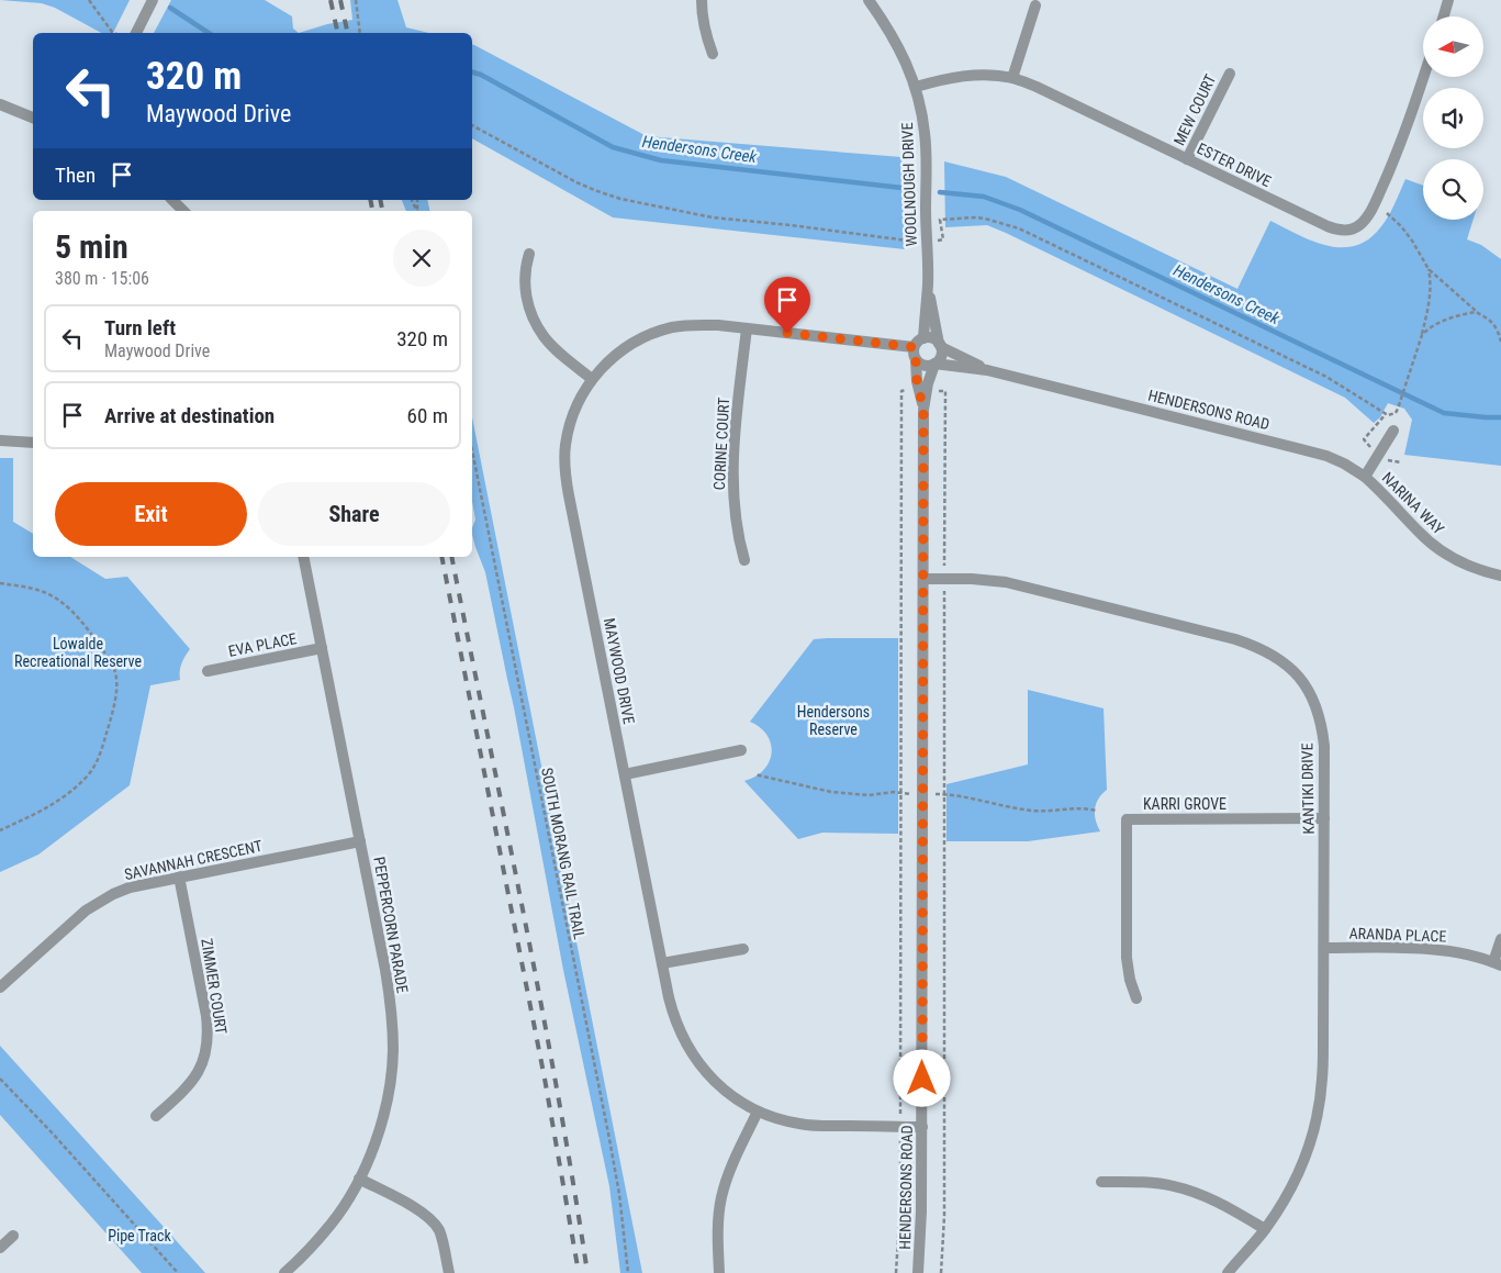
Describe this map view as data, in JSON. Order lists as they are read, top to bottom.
{
  "streets": {
    "street": [
      "MEW COURT",
      "ESTER DRIVE",
      "WOOLNOUGH DRIVE",
      "HENDERSONS ROAD",
      "CORINE COURT",
      "NARINA WAY",
      "EVA PLACE",
      "MAYWOOD DRIVE",
      "KANTIKI DRIVE",
      "KARRI GROVE",
      "SAVANNAH CRESCENT",
      "PEPPERCORN PARADE",
      "ARANDA PLACE",
      "ZIMMER COURT"
    ],
    "path": ["SOUTH MORANG RAIL TRAIL"]
  },
  "crossings": [
    ["MEW COURT", "ESTER DRIVE"],
    ["ESTER DRIVE", "WOOLNOUGH DRIVE"],
    ["WOOLNOUGH DRIVE", "HENDERSONS ROAD"],
    ["WOOLNOUGH DRIVE", "MAYWOOD DRIVE"],
    ["HENDERSONS ROAD", "NARINA WAY"],
    ["HENDERSONS ROAD", "MAYWOOD DRIVE"],
    ["HENDERSONS ROAD", "KANTIKI DRIVE"],
    ["CORINE COURT", "MAYWOOD DRIVE"],
    ["EVA PLACE", "PEPPERCORN PARADE"],
    ["KANTIKI DRIVE", "KARRI GROVE"],
    ["KANTIKI DRIVE", "ARANDA PLACE"],
    ["SAVANNAH CRESCENT", "PEPPERCORN PARADE"],
    ["SAVANNAH CRESCENT", "ZIMMER COURT"]
  ],
  "water": ["Hendersons Creek"],
  "parks": ["Lowalde Recreational Reserve", "Hendersons Reserve", "Pipe Track"],
  "north": "left",
  "page": {
    "turn": ["320 m", "Maywood Drive"],
    "then": "Then",
    "heading": ["5 min", "380 m · 15:06"],
    "list": [
      {
        "name": "Turn left",
        "note": "Maywood Drive",
        "value": "320 m"
      },
      {
        "name": "Arrive at destination",
        "value": "60 m"
      }
    ],
    "buttons": ["Exit", "Share"]
  }
}
